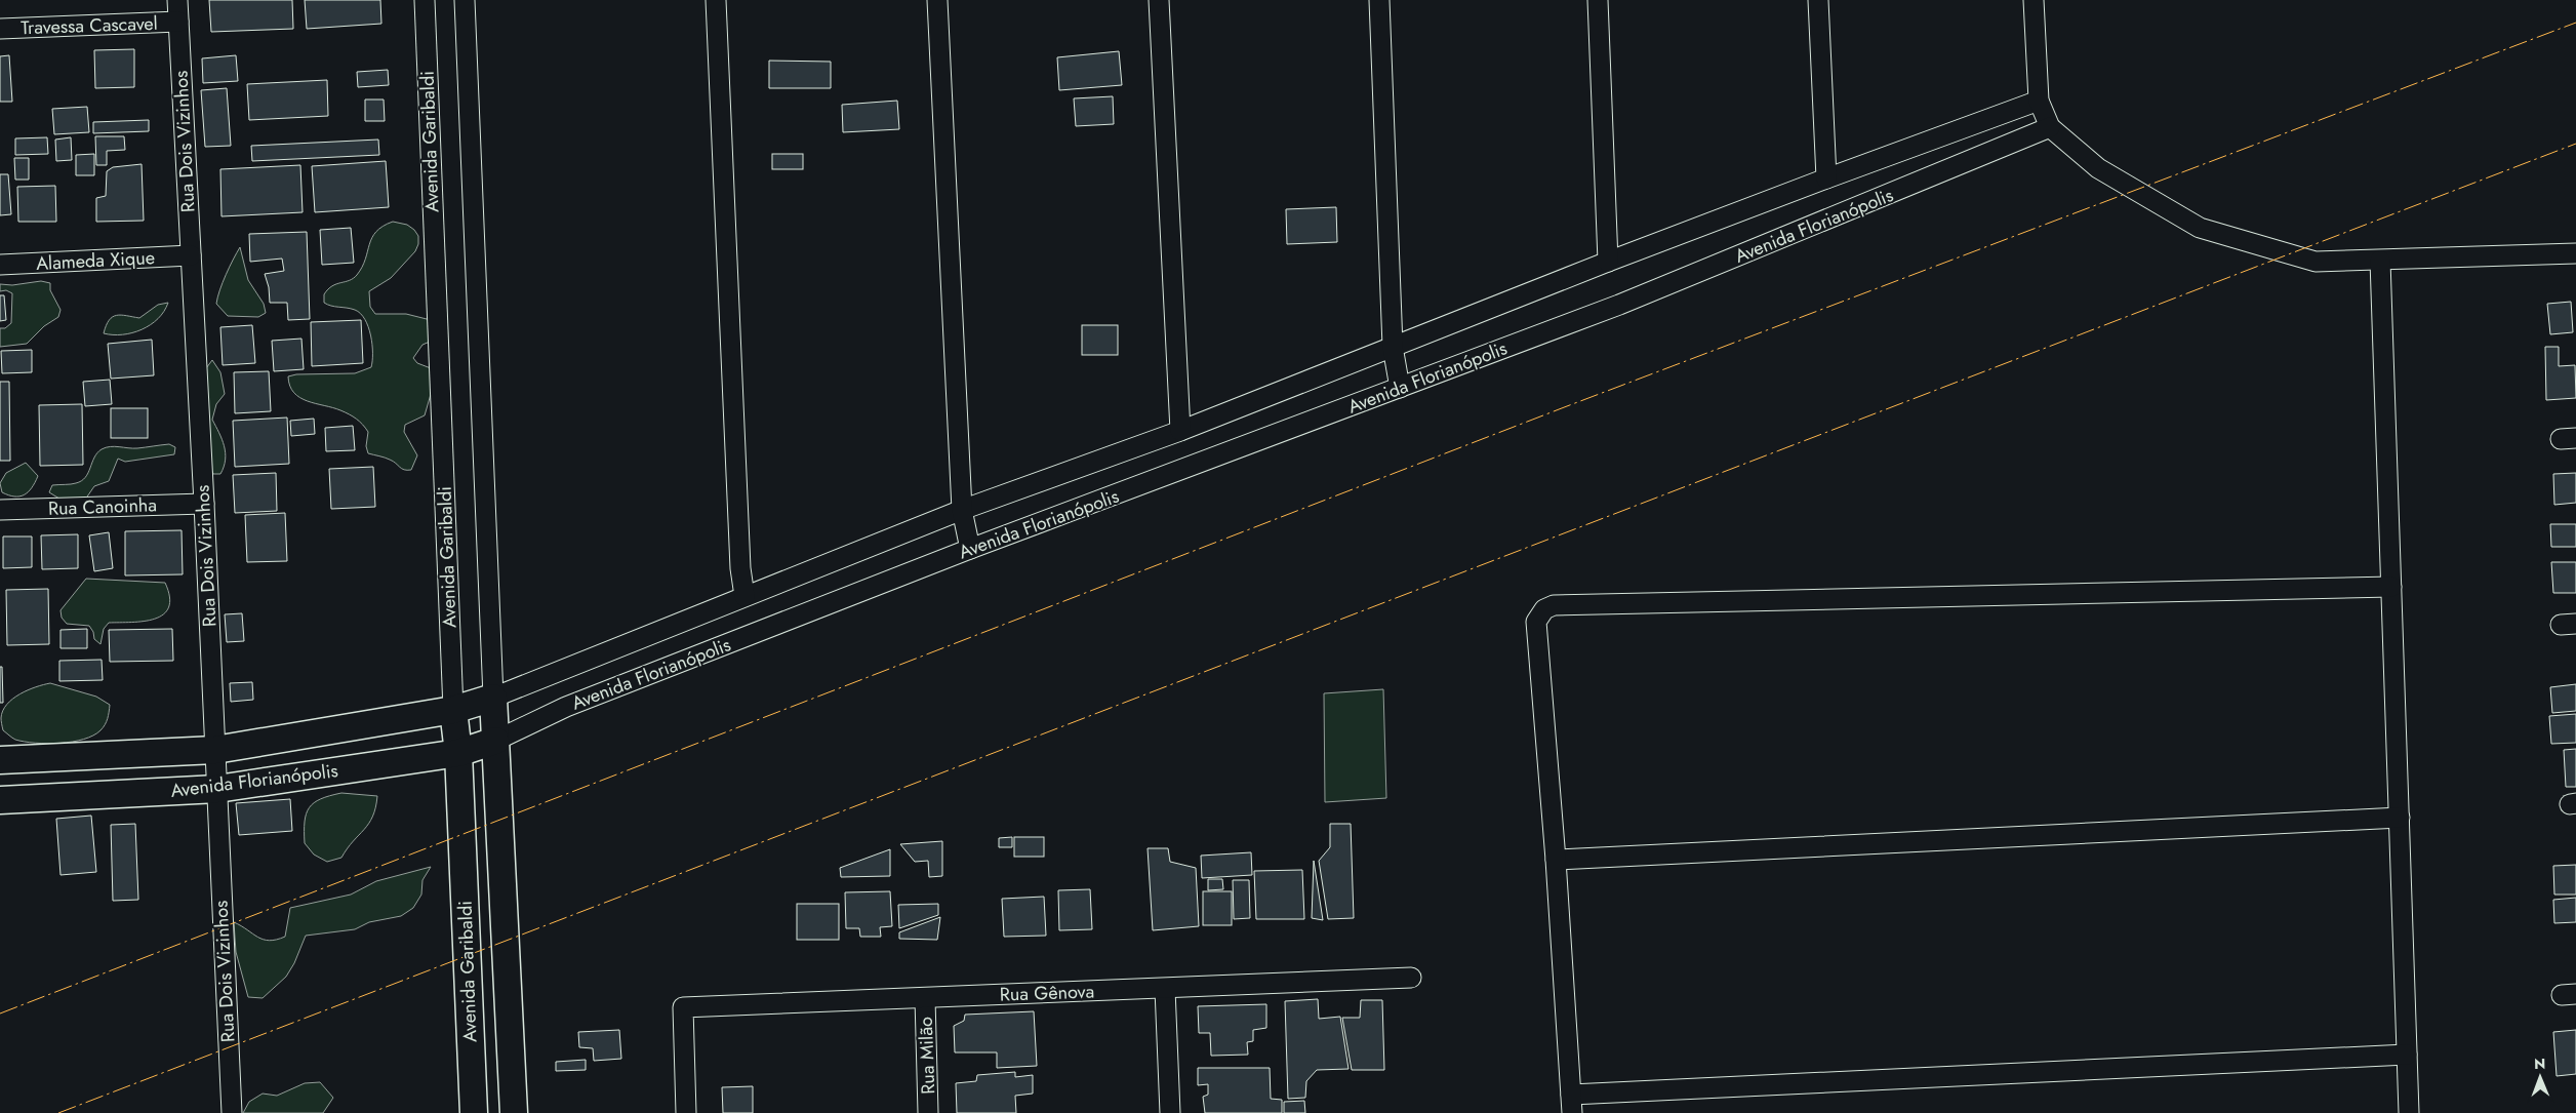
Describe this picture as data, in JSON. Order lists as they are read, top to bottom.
{
  "streets": {
    "street": [
      "Travessa Cascavel",
      "Rua Dois Vizinhos",
      "Avenida Garibaldi",
      "Avenida Florianópolis",
      "Alameda Xique",
      "Rua Canoinha",
      "Rua Gênova",
      "Rua Milão"
    ]
  },
  "crossings": [
    ["Travessa Cascavel", "Rua Dois Vizinhos"],
    ["Rua Dois Vizinhos", "Avenida Florianópolis"],
    ["Rua Dois Vizinhos", "Alameda Xique"],
    ["Rua Dois Vizinhos", "Rua Canoinha"],
    ["Avenida Garibaldi", "Avenida Florianópolis"],
    ["Rua Gênova", "Rua Milão"]
  ],
  "north": "top"
}
